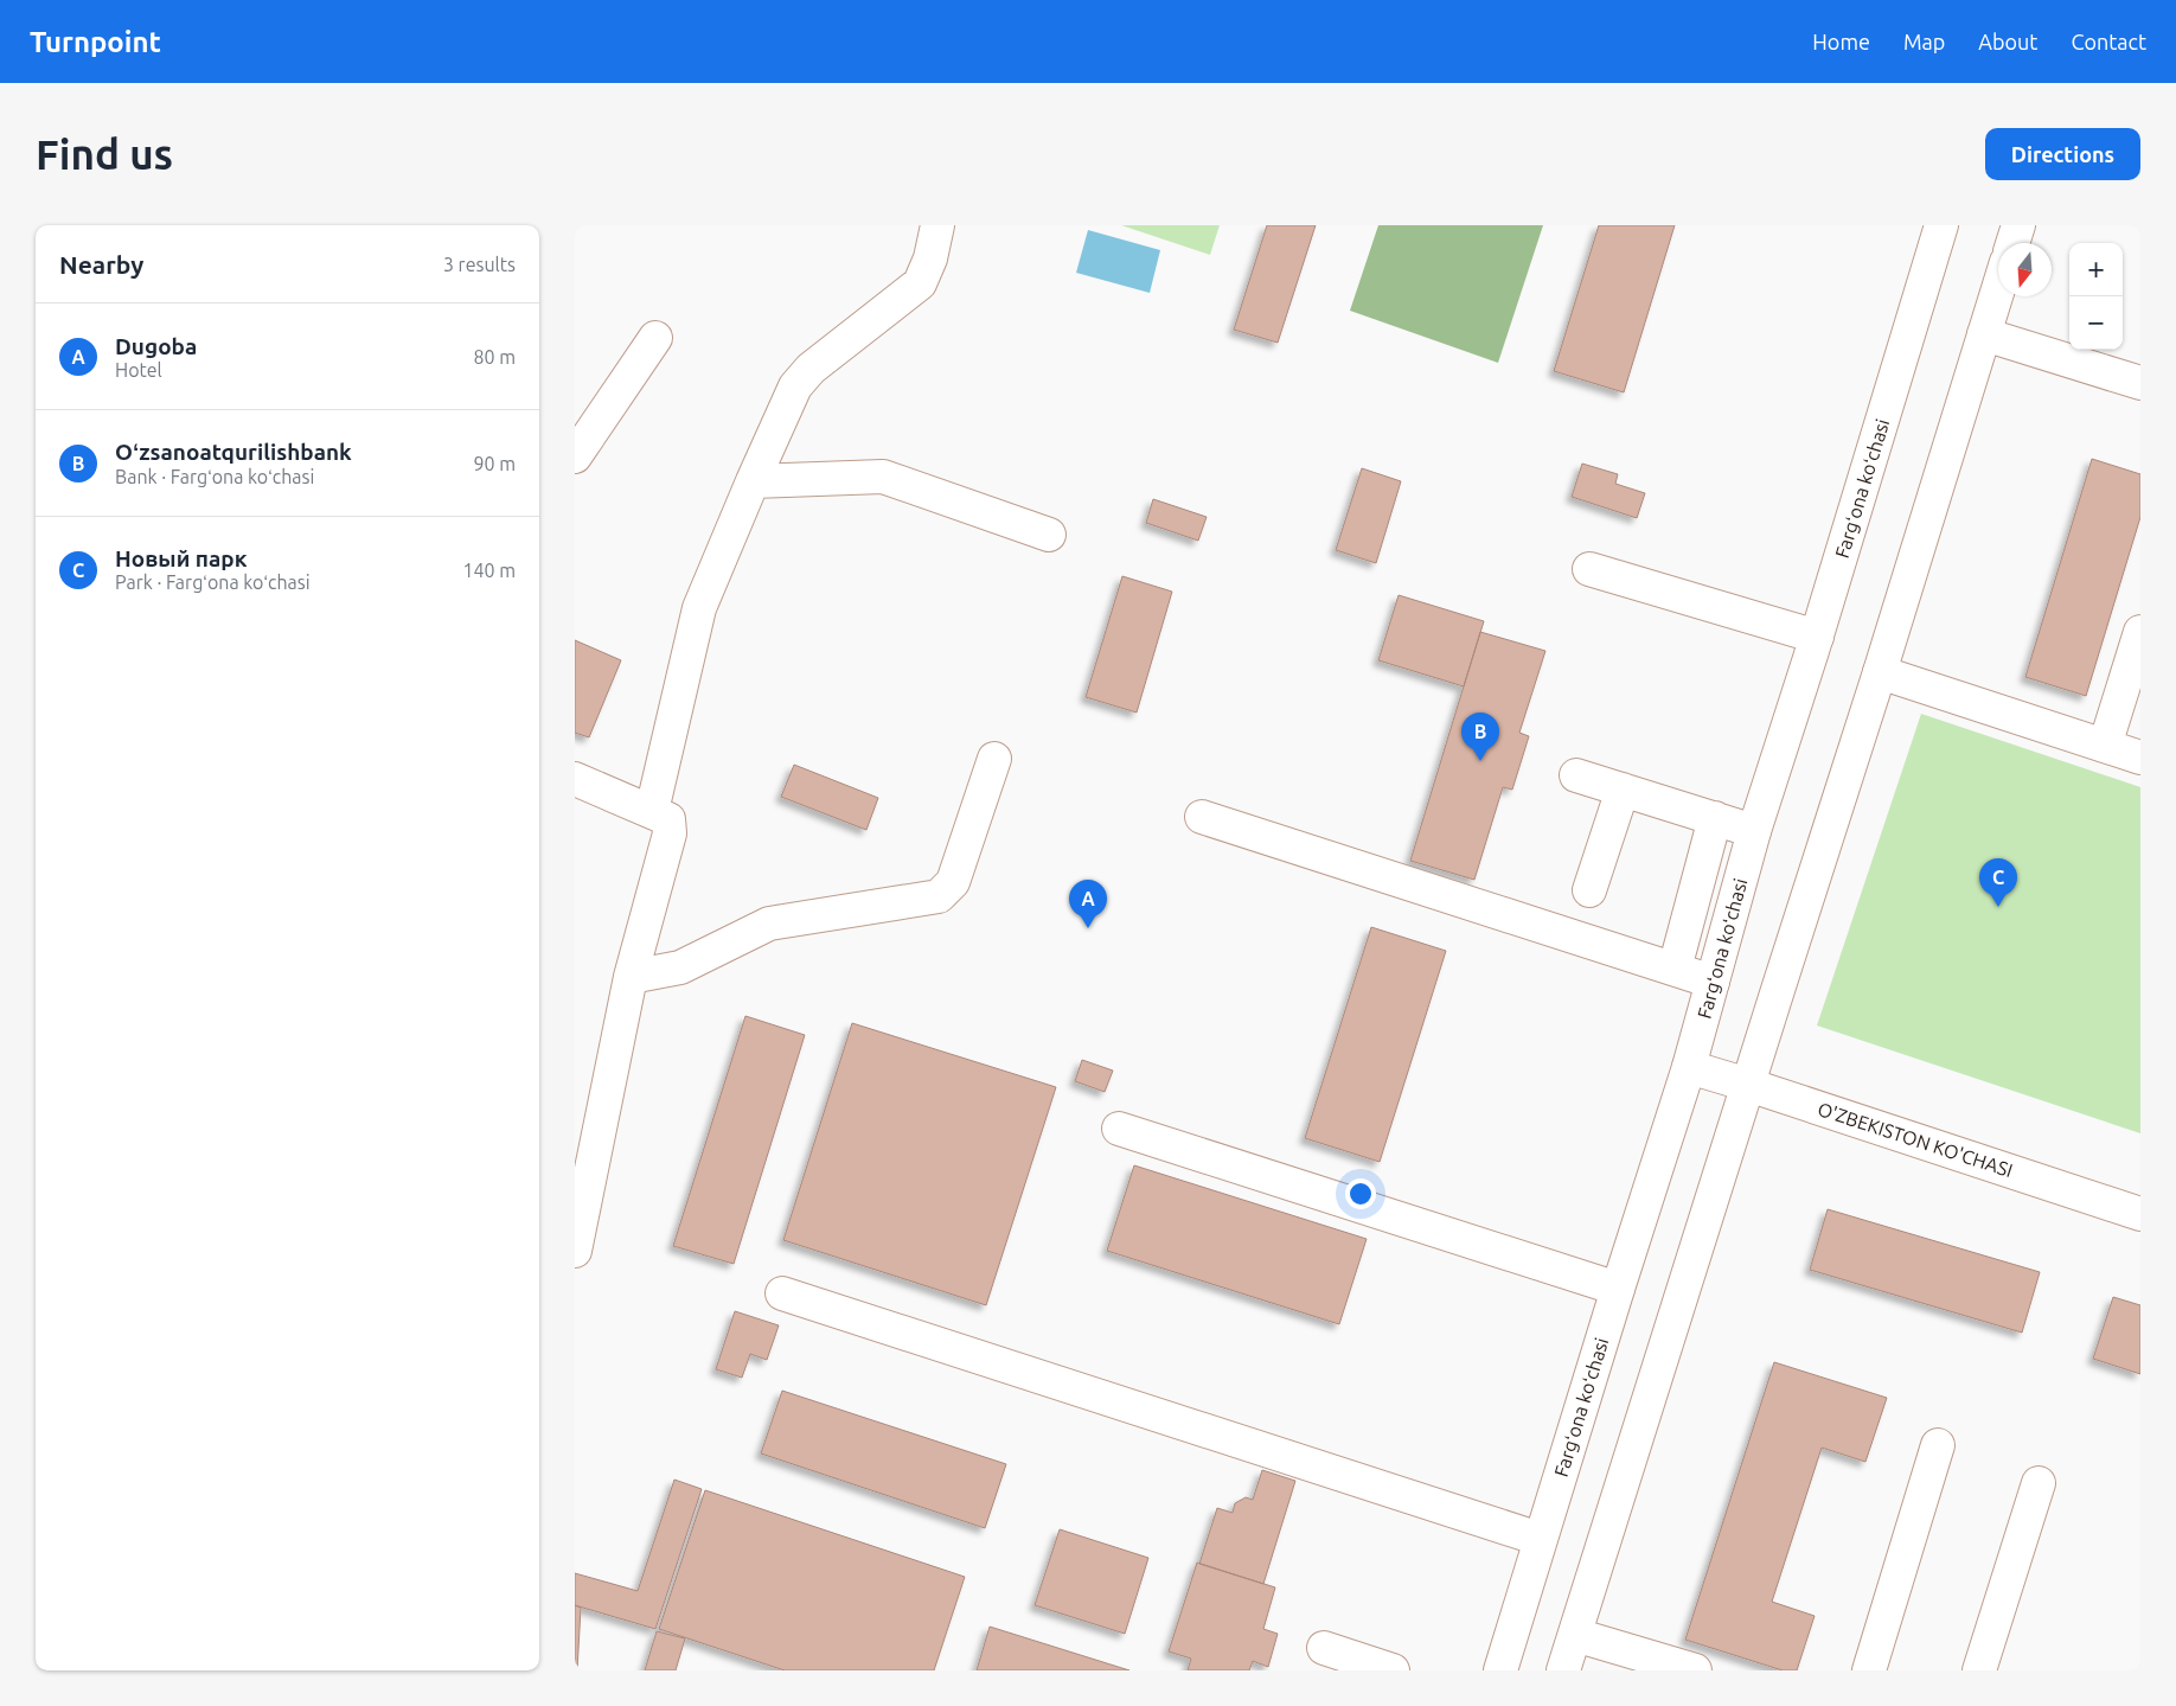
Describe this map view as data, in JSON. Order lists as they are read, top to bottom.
{
  "streets": {
    "main road": ["Fargʻona koʻchasi", "O'ZBEKISTON KO'CHASI"]
  },
  "crossings": [
    ["Fargʻona koʻchasi", "O'ZBEKISTON KO'CHASI"]
  ],
  "north": "bottom",
  "page": {
    "header": "Turnpoint",
    "nav": [
      "Home",
      "Map",
      "About",
      "Contact"
    ],
    "buttons": "Directions",
    "title": "Find us",
    "heading": ["Nearby", "3 results"],
    "map_buttons": ["+", "−"],
    "list": [
      {
        "mark": "A",
        "name": "Dugoba",
        "note": "Hotel",
        "value": "80 m"
      },
      {
        "mark": "B",
        "name": "Oʻzsanoatqurilishbank",
        "note": "Bank · Fargʻona koʻchasi",
        "value": "90 m"
      },
      {
        "mark": "C",
        "name": "Новый парк",
        "note": "Park · Fargʻona koʻchasi",
        "value": "140 m"
      }
    ],
    "pins": ["B", "C", "A"]
  }
}
